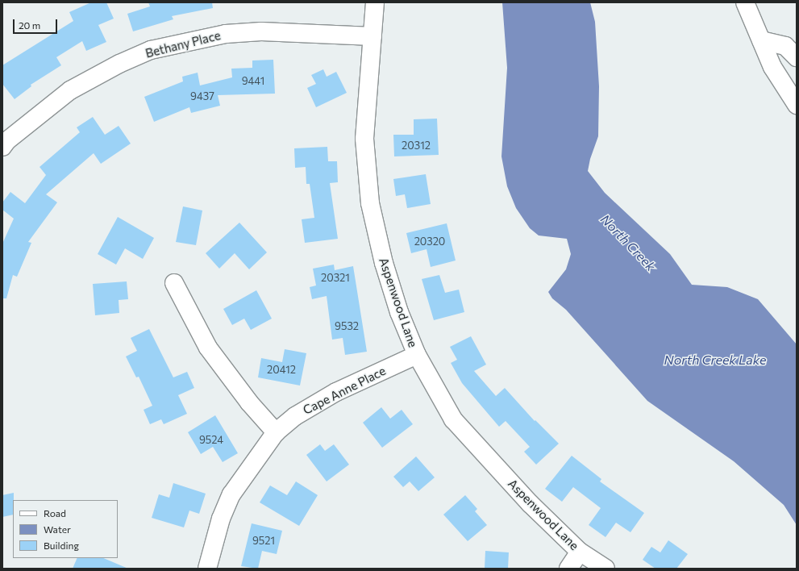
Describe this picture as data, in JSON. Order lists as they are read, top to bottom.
{
  "streets": {
    "street": ["Bethany Place", "Aspenwood Lane", "Cape Anne Place"]
  },
  "crossings": [
    ["Bethany Place", "Aspenwood Lane"],
    ["Aspenwood Lane", "Cape Anne Place"]
  ],
  "water": ["North Creek", "North Creek Lake"],
  "house_numbers": [
    "9441",
    "9437",
    "20312",
    "20320",
    "20321",
    "9532",
    "20412",
    "9524",
    "9521"
  ],
  "legend": ["Road", "Water", "Building"],
  "scale_bar": "20 m"
}
